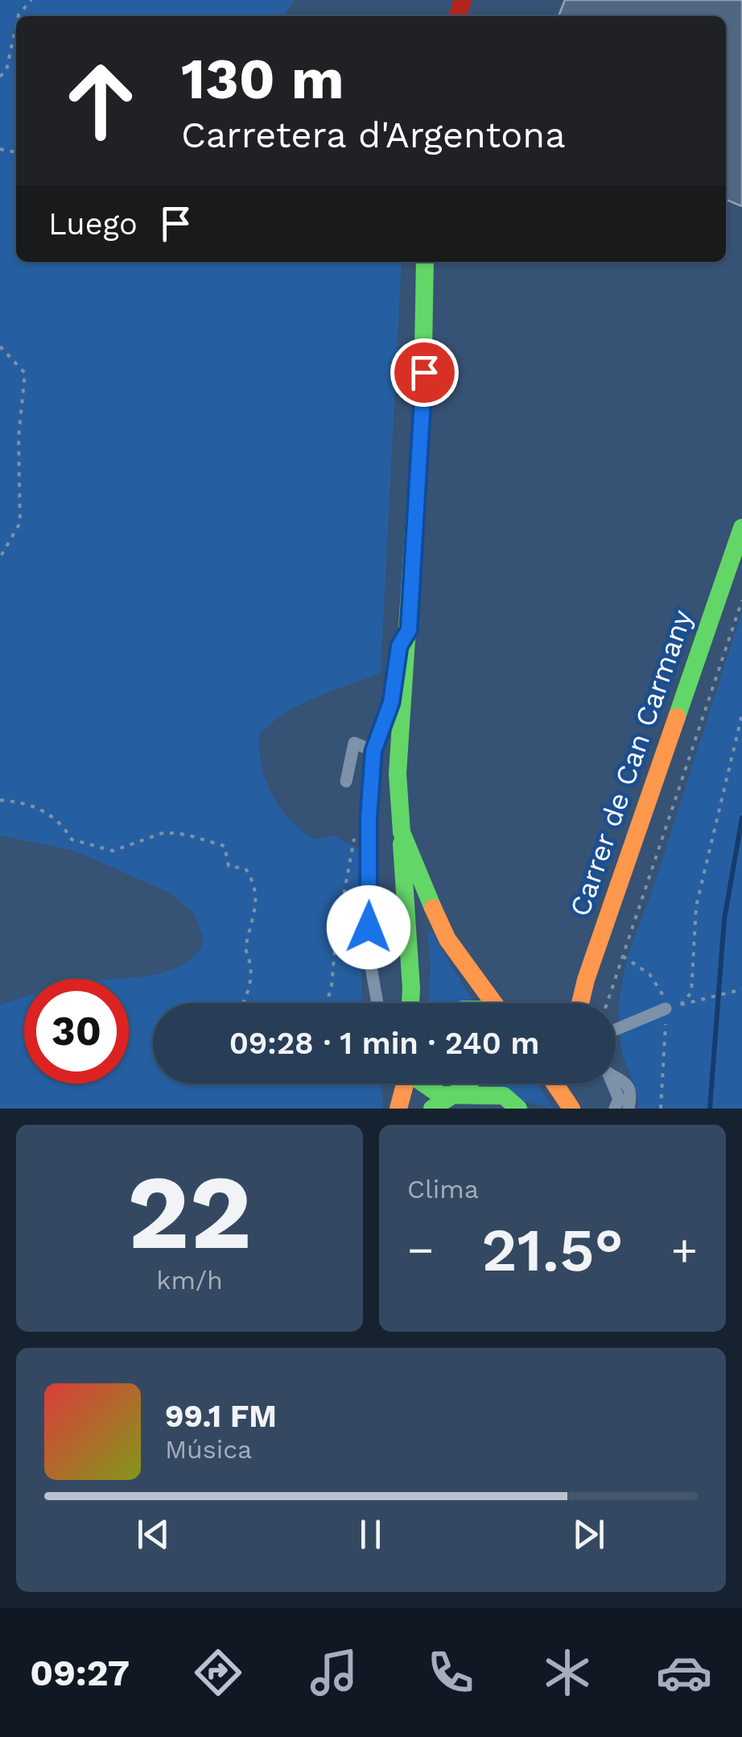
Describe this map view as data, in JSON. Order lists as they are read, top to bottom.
{
  "streets": {
    "street": ["Carrer de Can Carmany"]
  },
  "page": {
    "turn": ["130 m", "Carretera d'Argentona"],
    "then": "Luego",
    "limit": "30",
    "trip": "09:28 · 1 min · 240 m",
    "tile": [
      ["22", "km/h"],
      "Clima"
    ],
    "heat": ["−", "21.5°", "+"],
    "song": ["99.1 FM", "Música"],
    "tabs": "09:27"
  }
}
